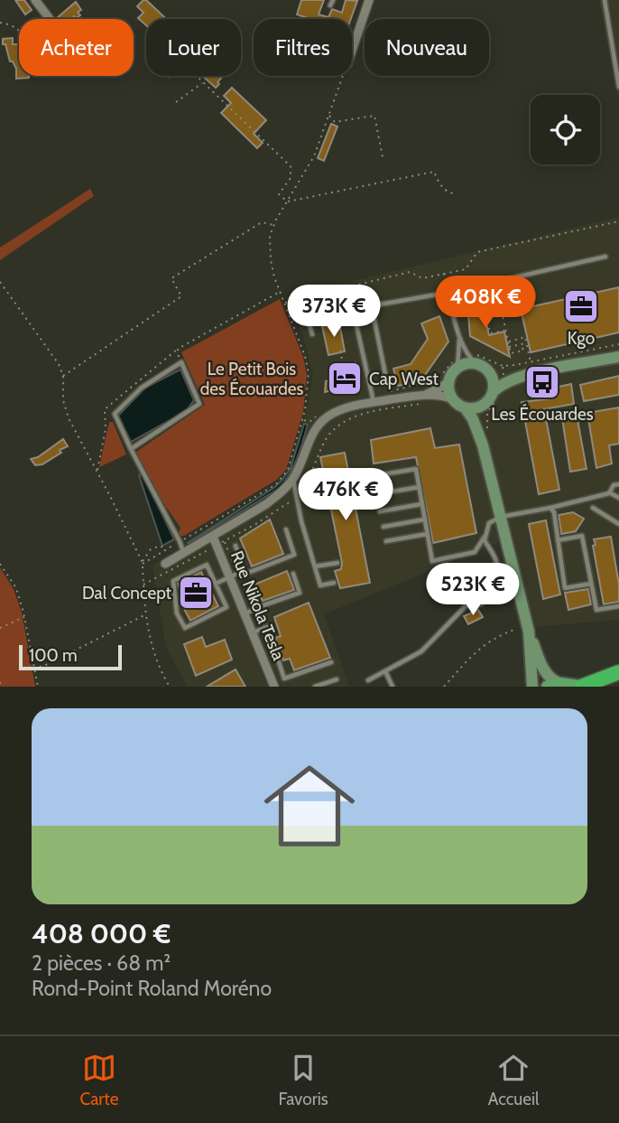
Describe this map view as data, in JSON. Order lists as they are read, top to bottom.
{
  "streets": {
    "street": ["Rue Nikola Tesla"]
  },
  "parks": ["Le Petit Bois des Écouardes"],
  "places": {
    "office": ["Kgo", "Dal Concept"],
    "hotel": ["Cap West"],
    "bus stop": ["Les Écouardes"]
  },
  "scale_bar": "100 m",
  "page": {
    "chip": [
      "Acheter",
      "Louer",
      "Filtres",
      "Nouveau"
    ],
    "price": [
      "408K €",
      "373K €",
      "476K €",
      "523K €"
    ],
    "scale": "100 m",
    "list": [
      {
        "name": "408 000 €",
        "note": "2 pièces · 68 m² · Rond-Point Roland Moréno"
      }
    ],
    "tabs": ["Carte", "Favoris", "Accueil"]
  }
}
